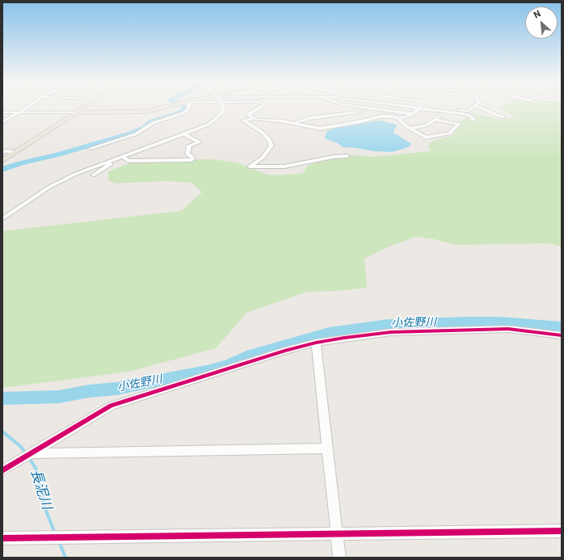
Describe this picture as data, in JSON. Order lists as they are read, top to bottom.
{
  "water": ["小佐野川", "長泥川"],
  "north": "top left"
}
